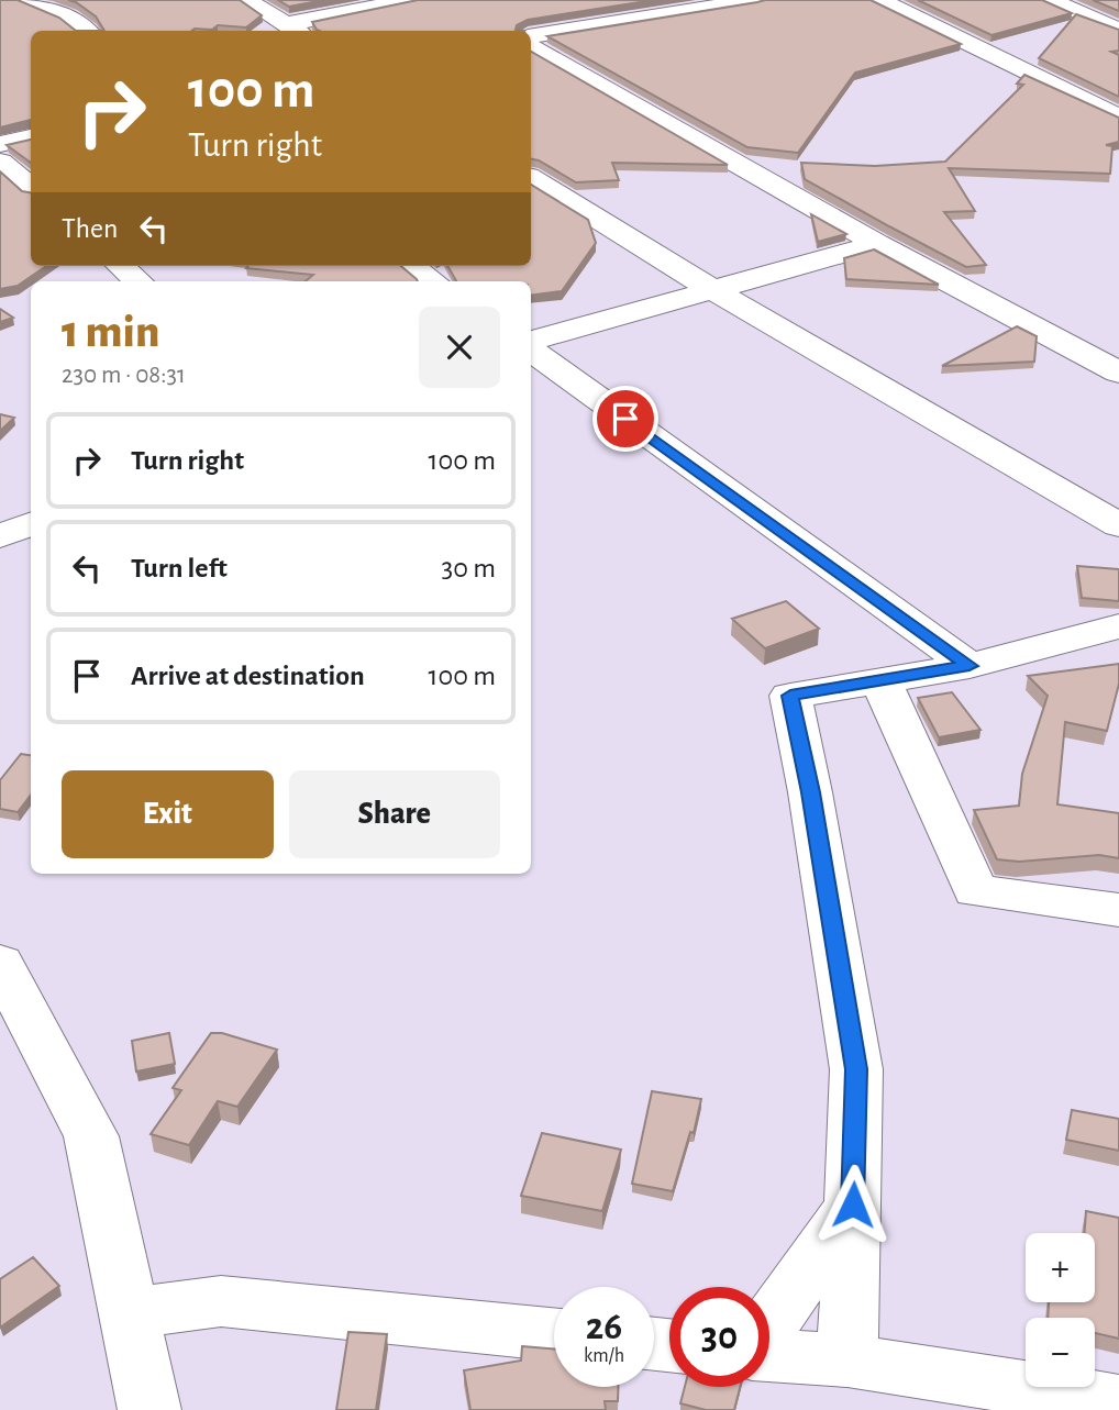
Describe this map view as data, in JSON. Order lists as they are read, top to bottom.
{
  "page": {
    "turn": ["100 m", "Turn right"],
    "then": "Then",
    "heading": ["1 min", "230 m · 08:31"],
    "list": [
      {
        "name": "Turn right",
        "value": "100 m"
      },
      {
        "name": "Turn left",
        "value": "30 m"
      },
      {
        "name": "Arrive at destination",
        "value": "100 m"
      }
    ],
    "buttons": ["Exit", "Share"],
    "map_buttons": ["+", "−"],
    "speed": "26 km/h",
    "limit": "30"
  }
}
